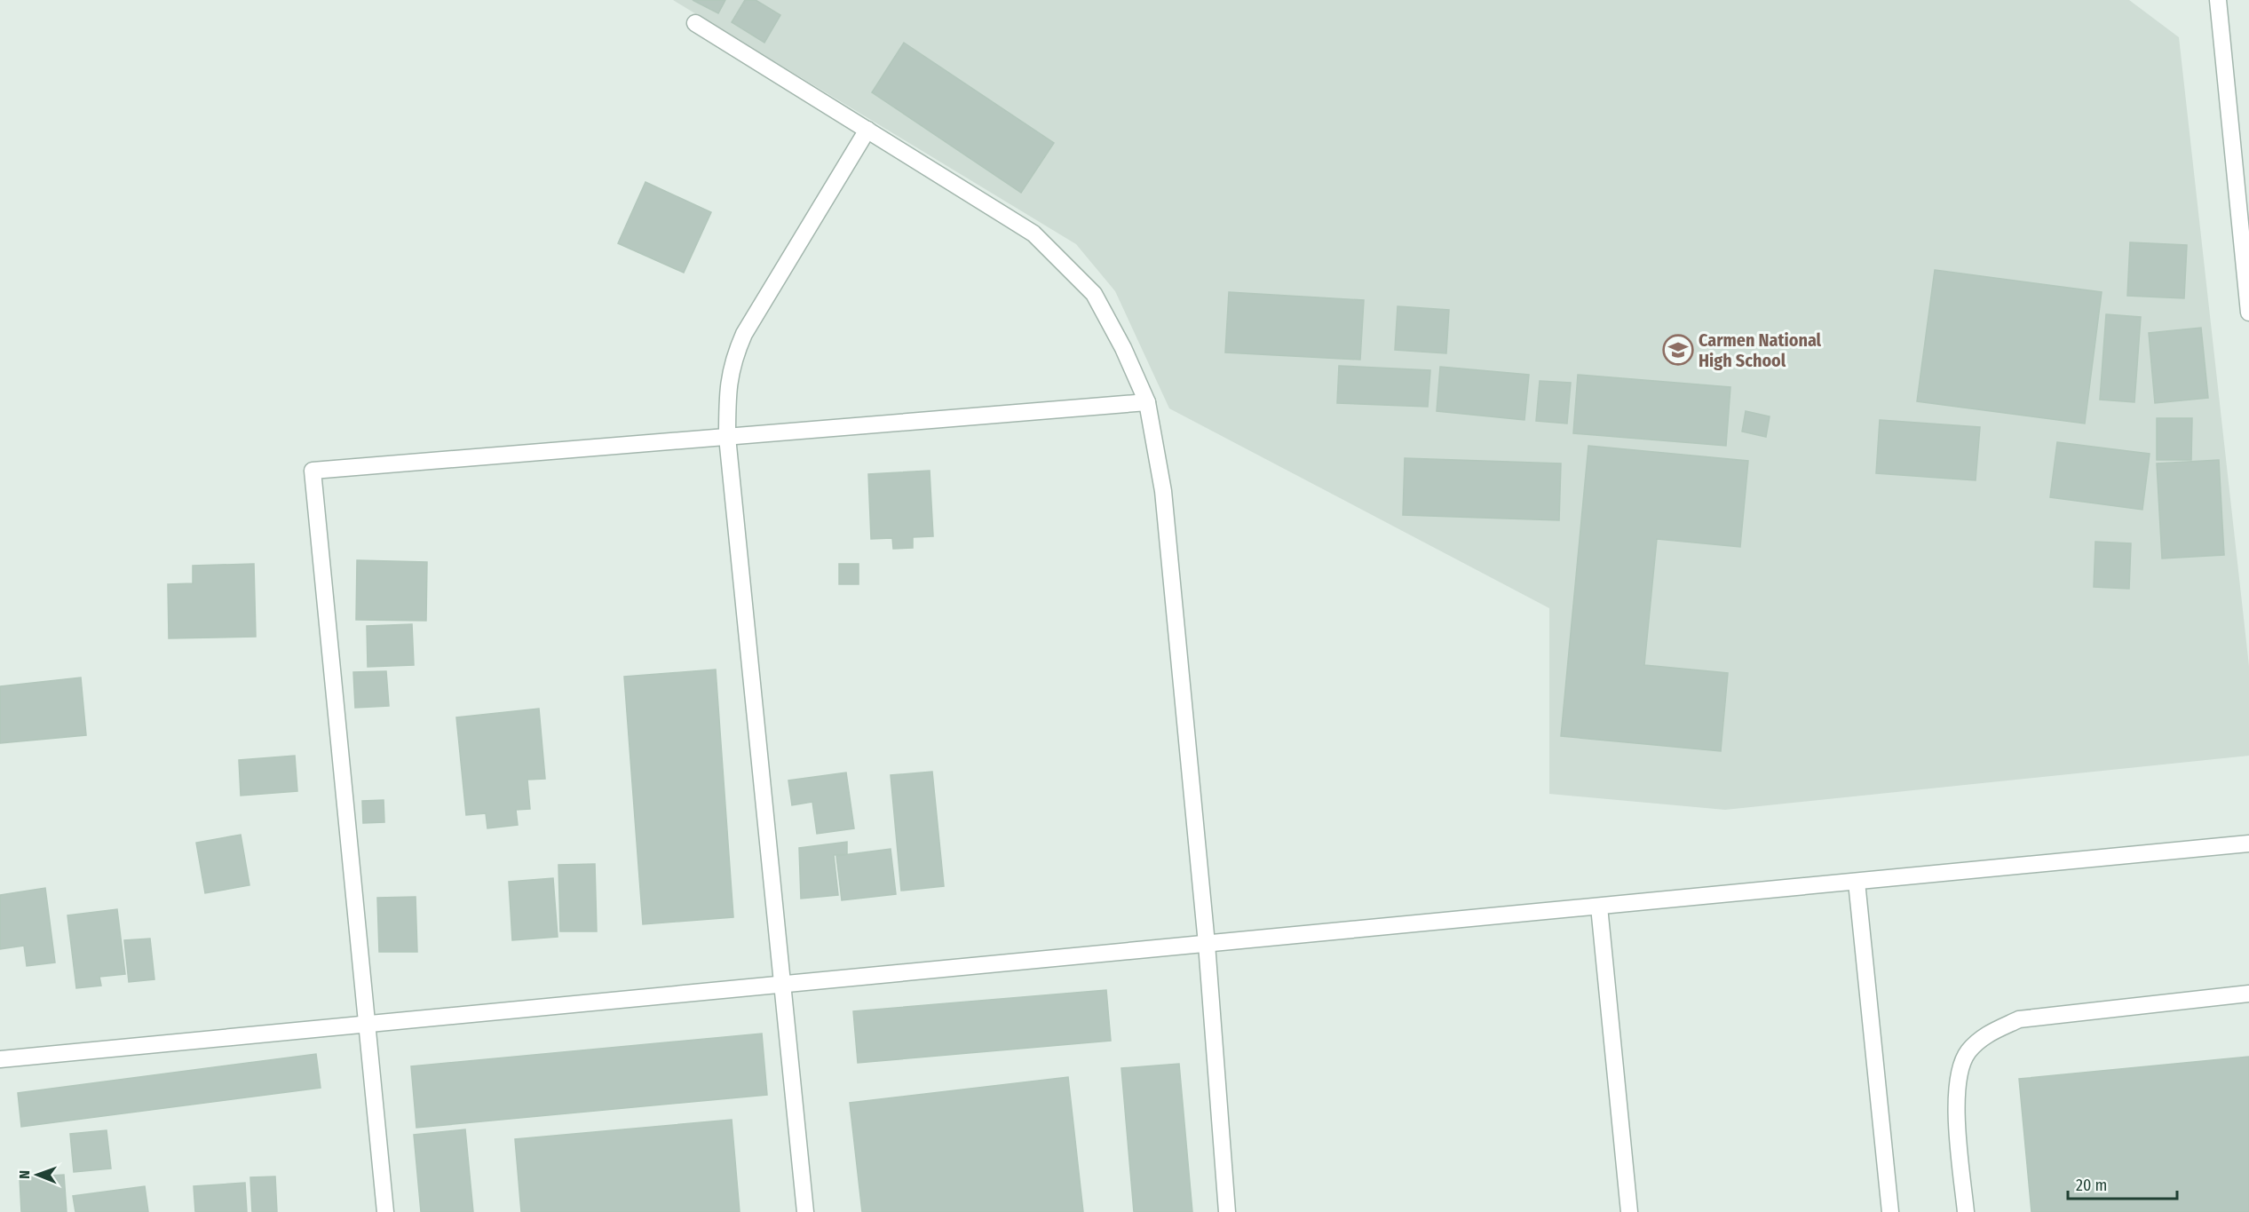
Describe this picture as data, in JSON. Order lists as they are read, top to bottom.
{
  "places": {
    "school or university": ["Carmen National High School"]
  },
  "scale_bar": "20 m",
  "north": "left"
}
